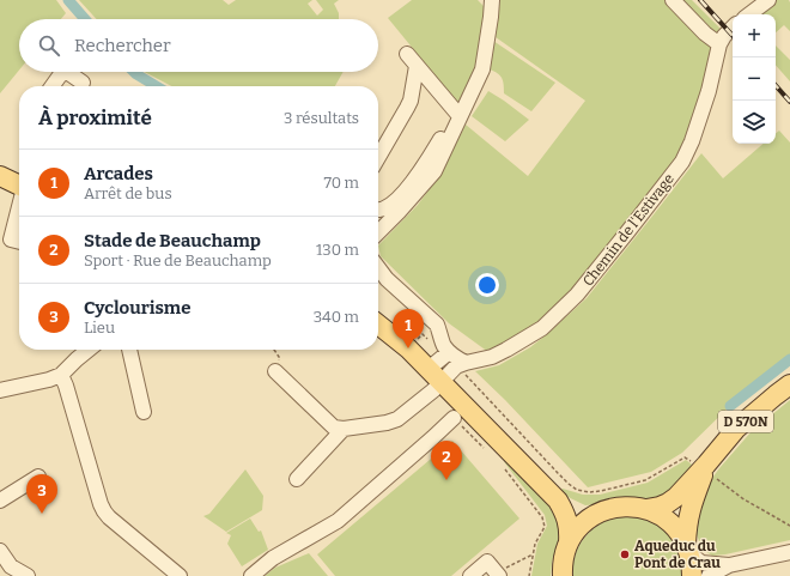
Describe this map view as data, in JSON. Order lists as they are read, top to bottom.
{
  "streets": {
    "main road": ["D 570N"],
    "street": ["Chemin de l'Estivage"]
  },
  "places": ["Aqueduc du Pont de Crau"],
  "page": {
    "map_buttons": ["+", "−"],
    "search": "Rechercher",
    "heading": ["À proximité", "3 résultats"],
    "list": [
      {
        "mark": "1",
        "name": "Arcades",
        "note": "Arrêt de bus",
        "value": "70 m"
      },
      {
        "mark": "2",
        "name": "Stade de Beauchamp",
        "note": "Sport · Rue de Beauchamp",
        "value": "130 m"
      },
      {
        "mark": "3",
        "name": "Cyclourisme",
        "note": "Lieu",
        "value": "340 m"
      }
    ],
    "pins": ["1", "2", "3"]
  }
}
